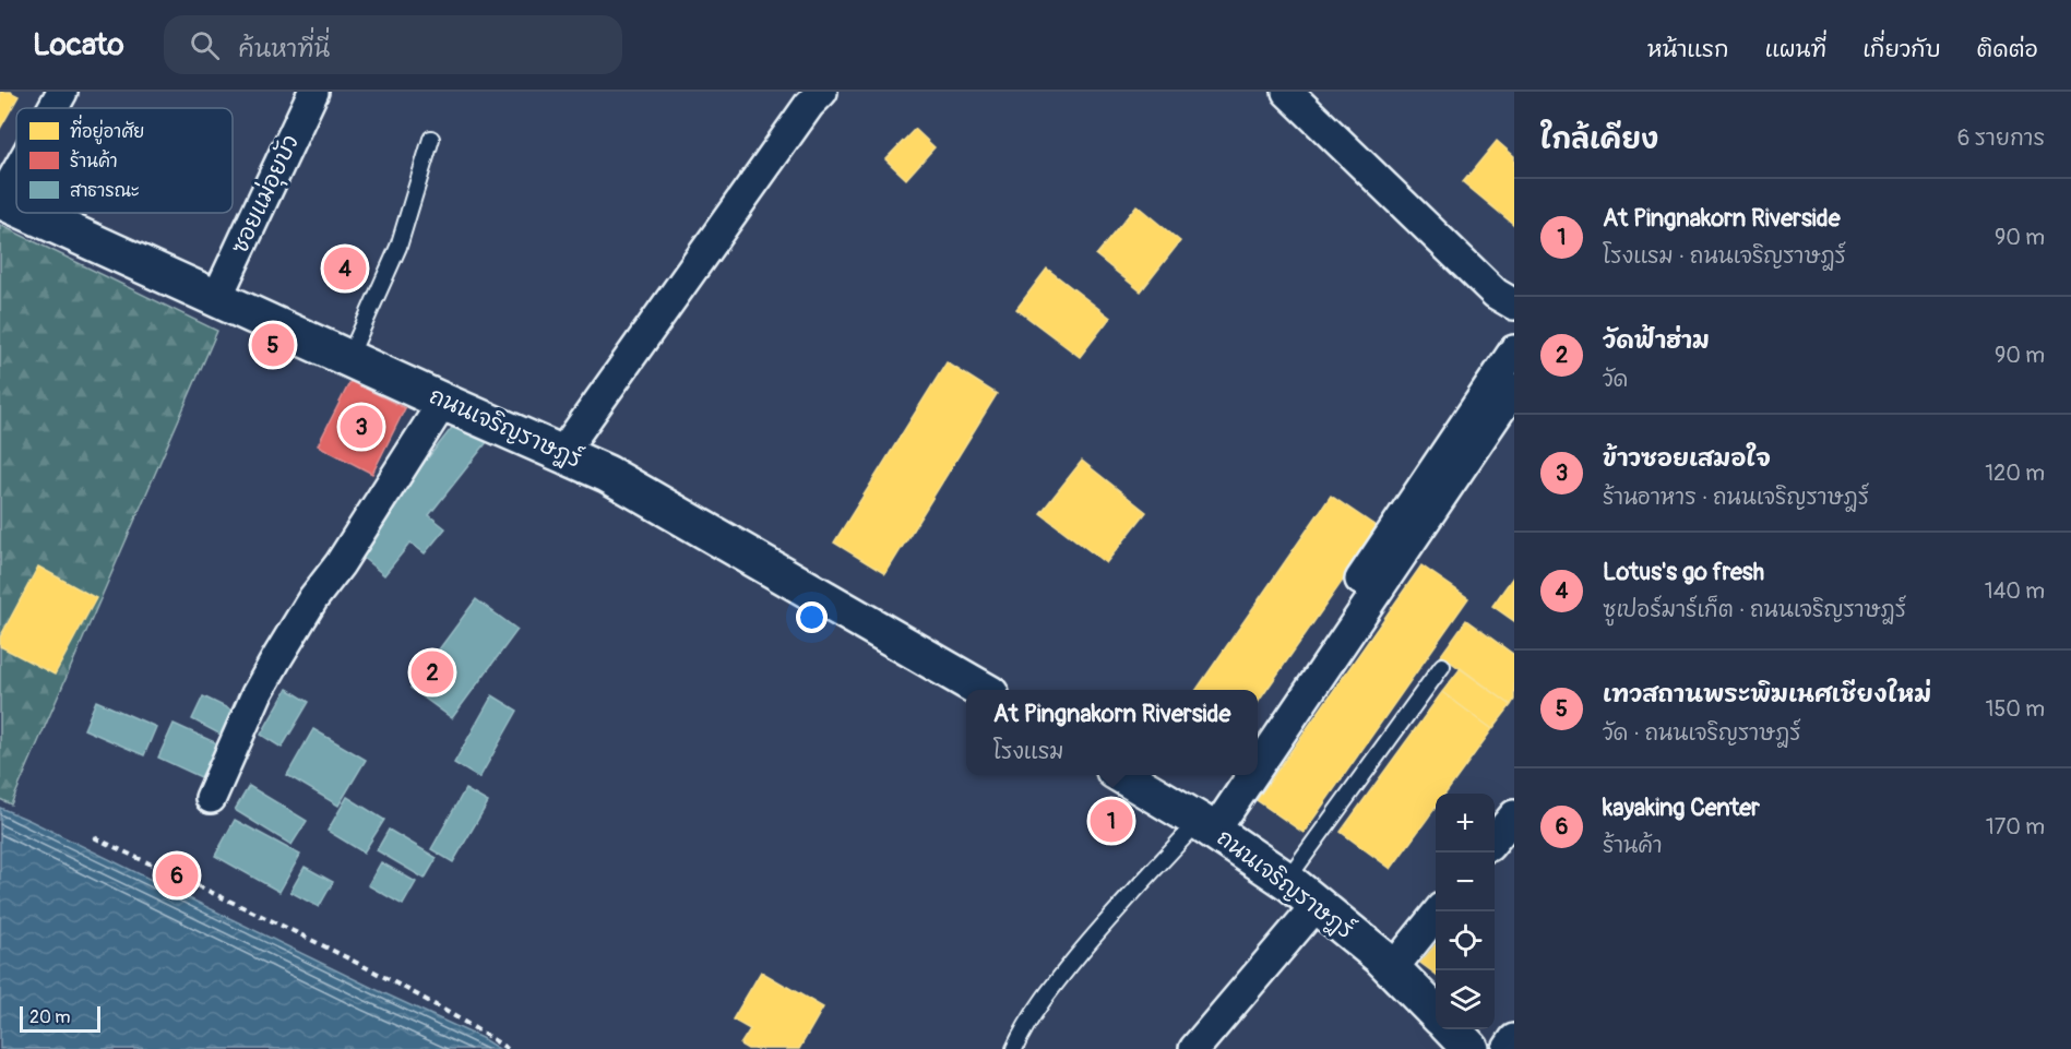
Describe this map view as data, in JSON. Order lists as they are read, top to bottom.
{
  "streets": {
    "main road": ["ถนนเจริญราษฎร์"],
    "street": ["ซอยแม่อุยบัว"]
  },
  "crossings": [
    ["ซอยแม่อุยบัว", "ถนนเจริญราษฎร์"]
  ],
  "legend": ["ที่อยู่อาศัย", "ร้านค้า", "สาธารณะ"],
  "scale_bar": "20 m",
  "page": {
    "header": "Locato",
    "search": "ค้นหาที่นี่",
    "nav": [
      "หน้าแรก",
      "แผนที่",
      "เกี่ยวกับ",
      "ติดต่อ"
    ],
    "heading": ["ใกล้เคียง", "6 รายการ"],
    "list": [
      {
        "mark": "1",
        "name": "At Pingnakorn Riverside",
        "note": "โรงแรม · ถนนเจริญราษฎร์",
        "value": "90 m"
      },
      {
        "mark": "2",
        "name": "วัดฟ้าฮ่าม",
        "note": "วัด",
        "value": "90 m"
      },
      {
        "mark": "3",
        "name": "ข้าวซอยเสมอใจ",
        "note": "ร้านอาหาร · ถนนเจริญราษฎร์",
        "value": "120 m"
      },
      {
        "mark": "4",
        "name": "Lotus's go fresh",
        "note": "ซูเปอร์มาร์เก็ต · ถนนเจริญราษฎร์",
        "value": "140 m"
      },
      {
        "mark": "5",
        "name": "เทวสถานพระพิฆเนศเชียงใหม่",
        "note": "วัด · ถนนเจริญราษฎร์",
        "value": "150 m"
      },
      {
        "mark": "6",
        "name": "kayaking Center",
        "note": "ร้านค้า",
        "value": "170 m"
      }
    ],
    "pins": [
      "4",
      "5",
      "3",
      "2",
      "1",
      "6"
    ],
    "popup": ["At Pingnakorn Riverside", "โรงแรม"],
    "map_buttons": ["+", "−"],
    "scale": "20 m"
  }
}
